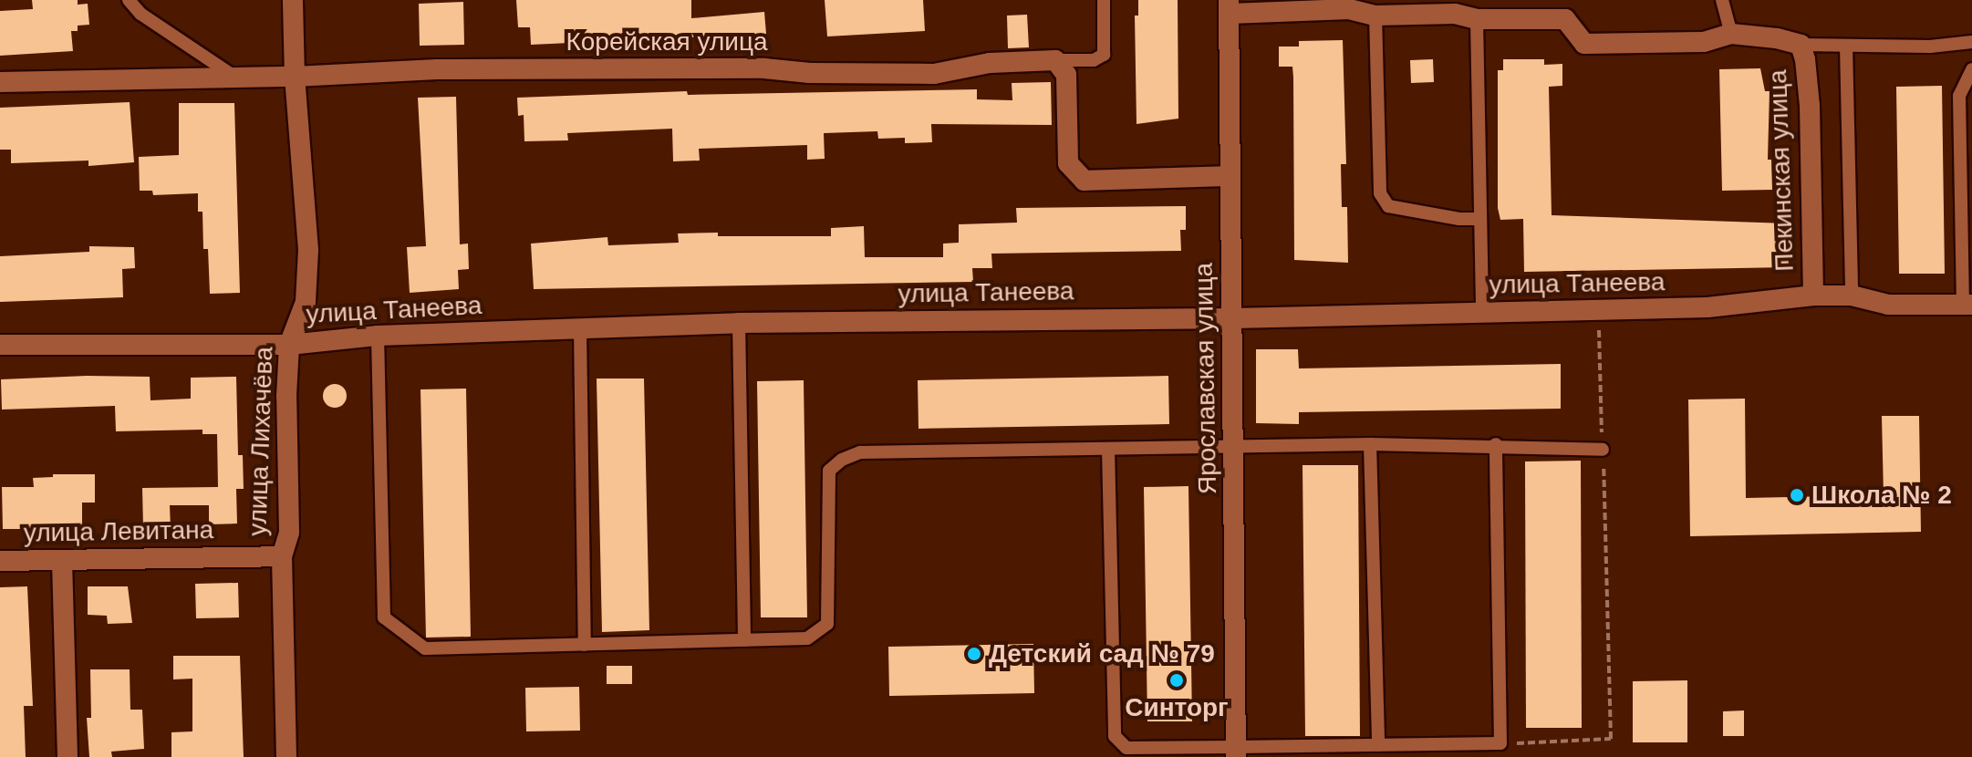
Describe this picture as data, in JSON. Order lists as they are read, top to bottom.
{
  "streets": {
    "street": [
      "Корейская улица",
      "Пекинская улица",
      "улица Танеева",
      "Ярославская улица",
      "улица Лихачёва",
      "улица Левитана"
    ]
  },
  "crossings": [
    ["Корейская улица", "улица Лихачёва"],
    ["Пекинская улица", "улица Танеева"],
    ["улица Танеева", "Ярославская улица"],
    ["улица Танеева", "улица Лихачёва"],
    ["улица Лихачёва", "улица Левитана"]
  ],
  "places": ["Школа № 2", "Детский сад № 79", "Синторг"]
}
